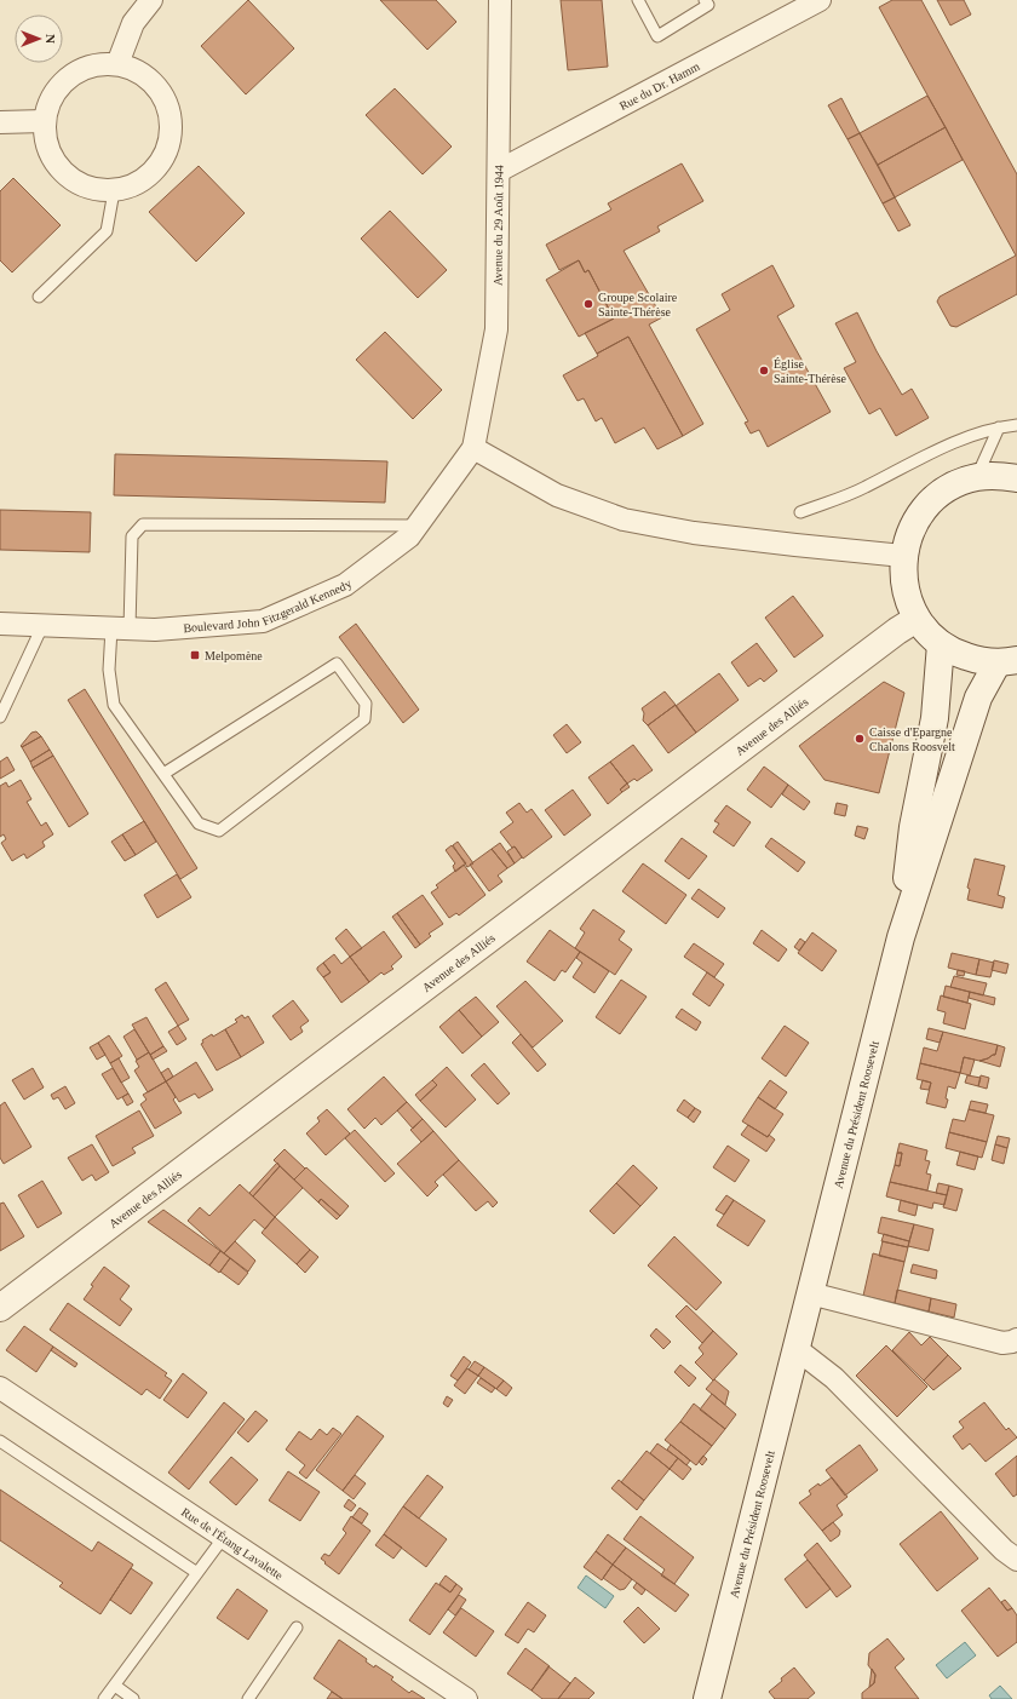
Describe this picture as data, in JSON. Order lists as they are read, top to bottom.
{
  "streets": {
    "main road": ["Avenue des Alliés", "Avenue du Président Roosevelt"],
    "street": [
      "Rue du Dr. Hamm",
      "Avenue du 29 Août 1944",
      "Boulevard John Fitzgerald Kennedy",
      "Rue de l'Étang Lavalette"
    ]
  },
  "crossings": [
    ["Rue du Dr. Hamm", "Avenue du 29 Août 1944"],
    ["Avenue du 29 Août 1944", "Boulevard John Fitzgerald Kennedy"]
  ],
  "places": {
    "other": ["Groupe Scolaire Sainte-Thérèse", "Église Sainte-Thérèse", "Caisse d'Epargne Chalons Roosvelt"],
    "transit": ["Melpomène"]
  },
  "north": "right"
}
